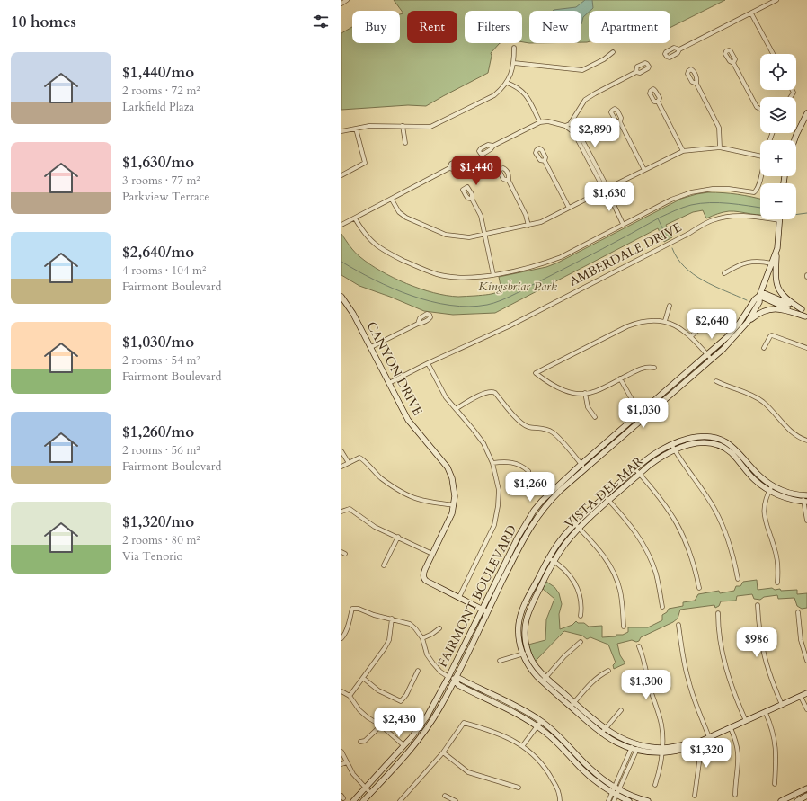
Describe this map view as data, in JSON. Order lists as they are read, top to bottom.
{
  "streets": {
    "main road": ["CANYON DRIVE", "VISTA DEL MAR", "FAIRMONT BOULEVARD"],
    "street": ["AMBERDALE DRIVE"]
  },
  "crossings": [
    ["AMBERDALE DRIVE", "CANYON DRIVE"],
    ["AMBERDALE DRIVE", "FAIRMONT BOULEVARD"],
    ["CANYON DRIVE", "FAIRMONT BOULEVARD"]
  ],
  "parks": ["Kingsbriar Park"],
  "page": {
    "heading": "10 homes",
    "chip": [
      "Buy",
      "Rent",
      "Filters",
      "New",
      "Apartment"
    ],
    "list": [
      {
        "name": "$1,440/mo",
        "note": "2 rooms · 72 m² · Larkfield Plaza"
      },
      {
        "name": "$1,630/mo",
        "note": "3 rooms · 77 m² · Parkview Terrace"
      },
      {
        "name": "$2,640/mo",
        "note": "4 rooms · 104 m² · Fairmont Boulevard"
      },
      {
        "name": "$1,030/mo",
        "note": "2 rooms · 54 m² · Fairmont Boulevard"
      },
      {
        "name": "$1,260/mo",
        "note": "2 rooms · 56 m² · Fairmont Boulevard"
      },
      {
        "name": "$1,320/mo",
        "note": "2 rooms · 80 m² · Via Tenorio"
      }
    ],
    "map_buttons": ["+", "−"],
    "price": [
      "$2,890",
      "$1,440",
      "$1,630",
      "$2,640",
      "$1,030",
      "$1,260",
      "$986",
      "$1,300",
      "$2,430",
      "$1,320"
    ]
  }
}
